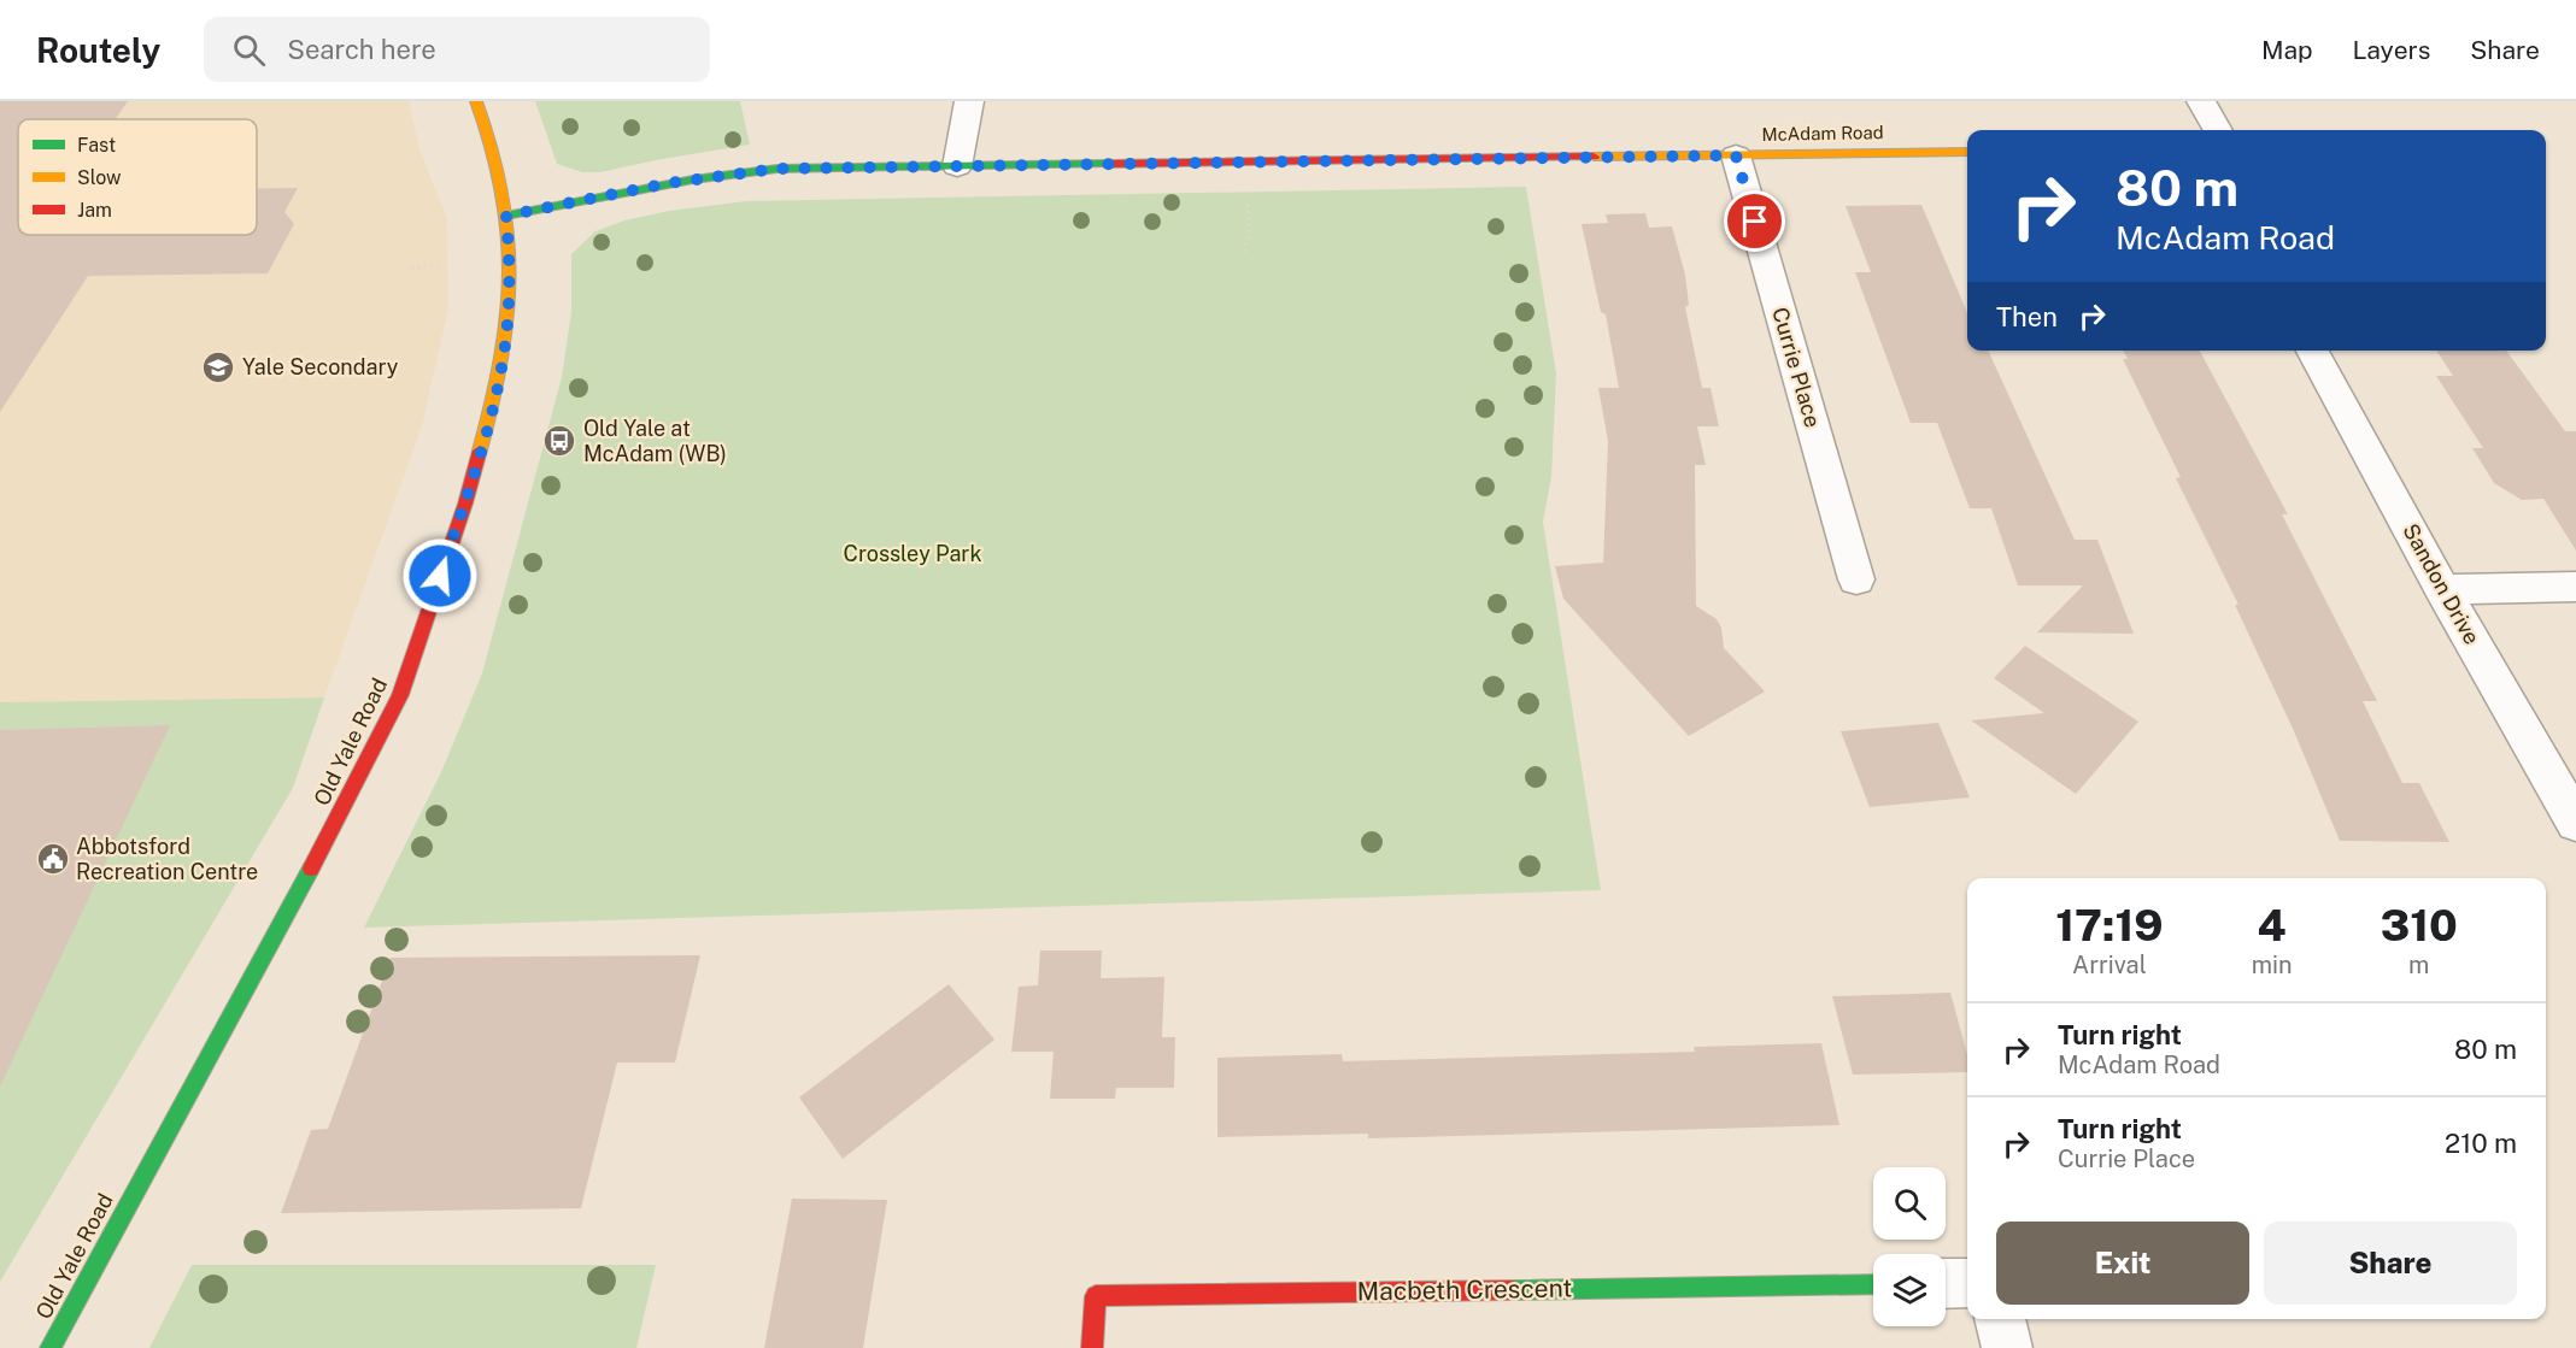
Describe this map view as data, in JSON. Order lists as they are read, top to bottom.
{
  "streets": {
    "street": [
      "McAdam Road",
      "Currie Place",
      "Sandon Drive",
      "Old Yale Road",
      "Macbeth Crescent"
    ]
  },
  "crossings": [
    ["McAdam Road", "Currie Place"],
    ["McAdam Road", "Old Yale Road"]
  ],
  "parks": ["Crossley Park"],
  "places": {
    "school or university": ["Yale Secondary"],
    "bus stop": ["Old Yale at McAdam (WB)"],
    "public building": ["Abbotsford Recreation Centre"]
  },
  "legend": ["Fast", "Slow", "Jam"],
  "page": {
    "header": "Routely",
    "search": "Search here",
    "nav": ["Map", "Layers", "Share"],
    "turn": ["80 m", "McAdam Road"],
    "then": "Then",
    "eta": [
      "17:19",
      "Arrival",
      "4",
      "min",
      "310",
      "m"
    ],
    "list": [
      {
        "name": "Turn right",
        "note": "McAdam Road",
        "value": "80 m"
      },
      {
        "name": "Turn right",
        "note": "Currie Place",
        "value": "210 m"
      }
    ],
    "buttons": ["Exit", "Share"]
  }
}
